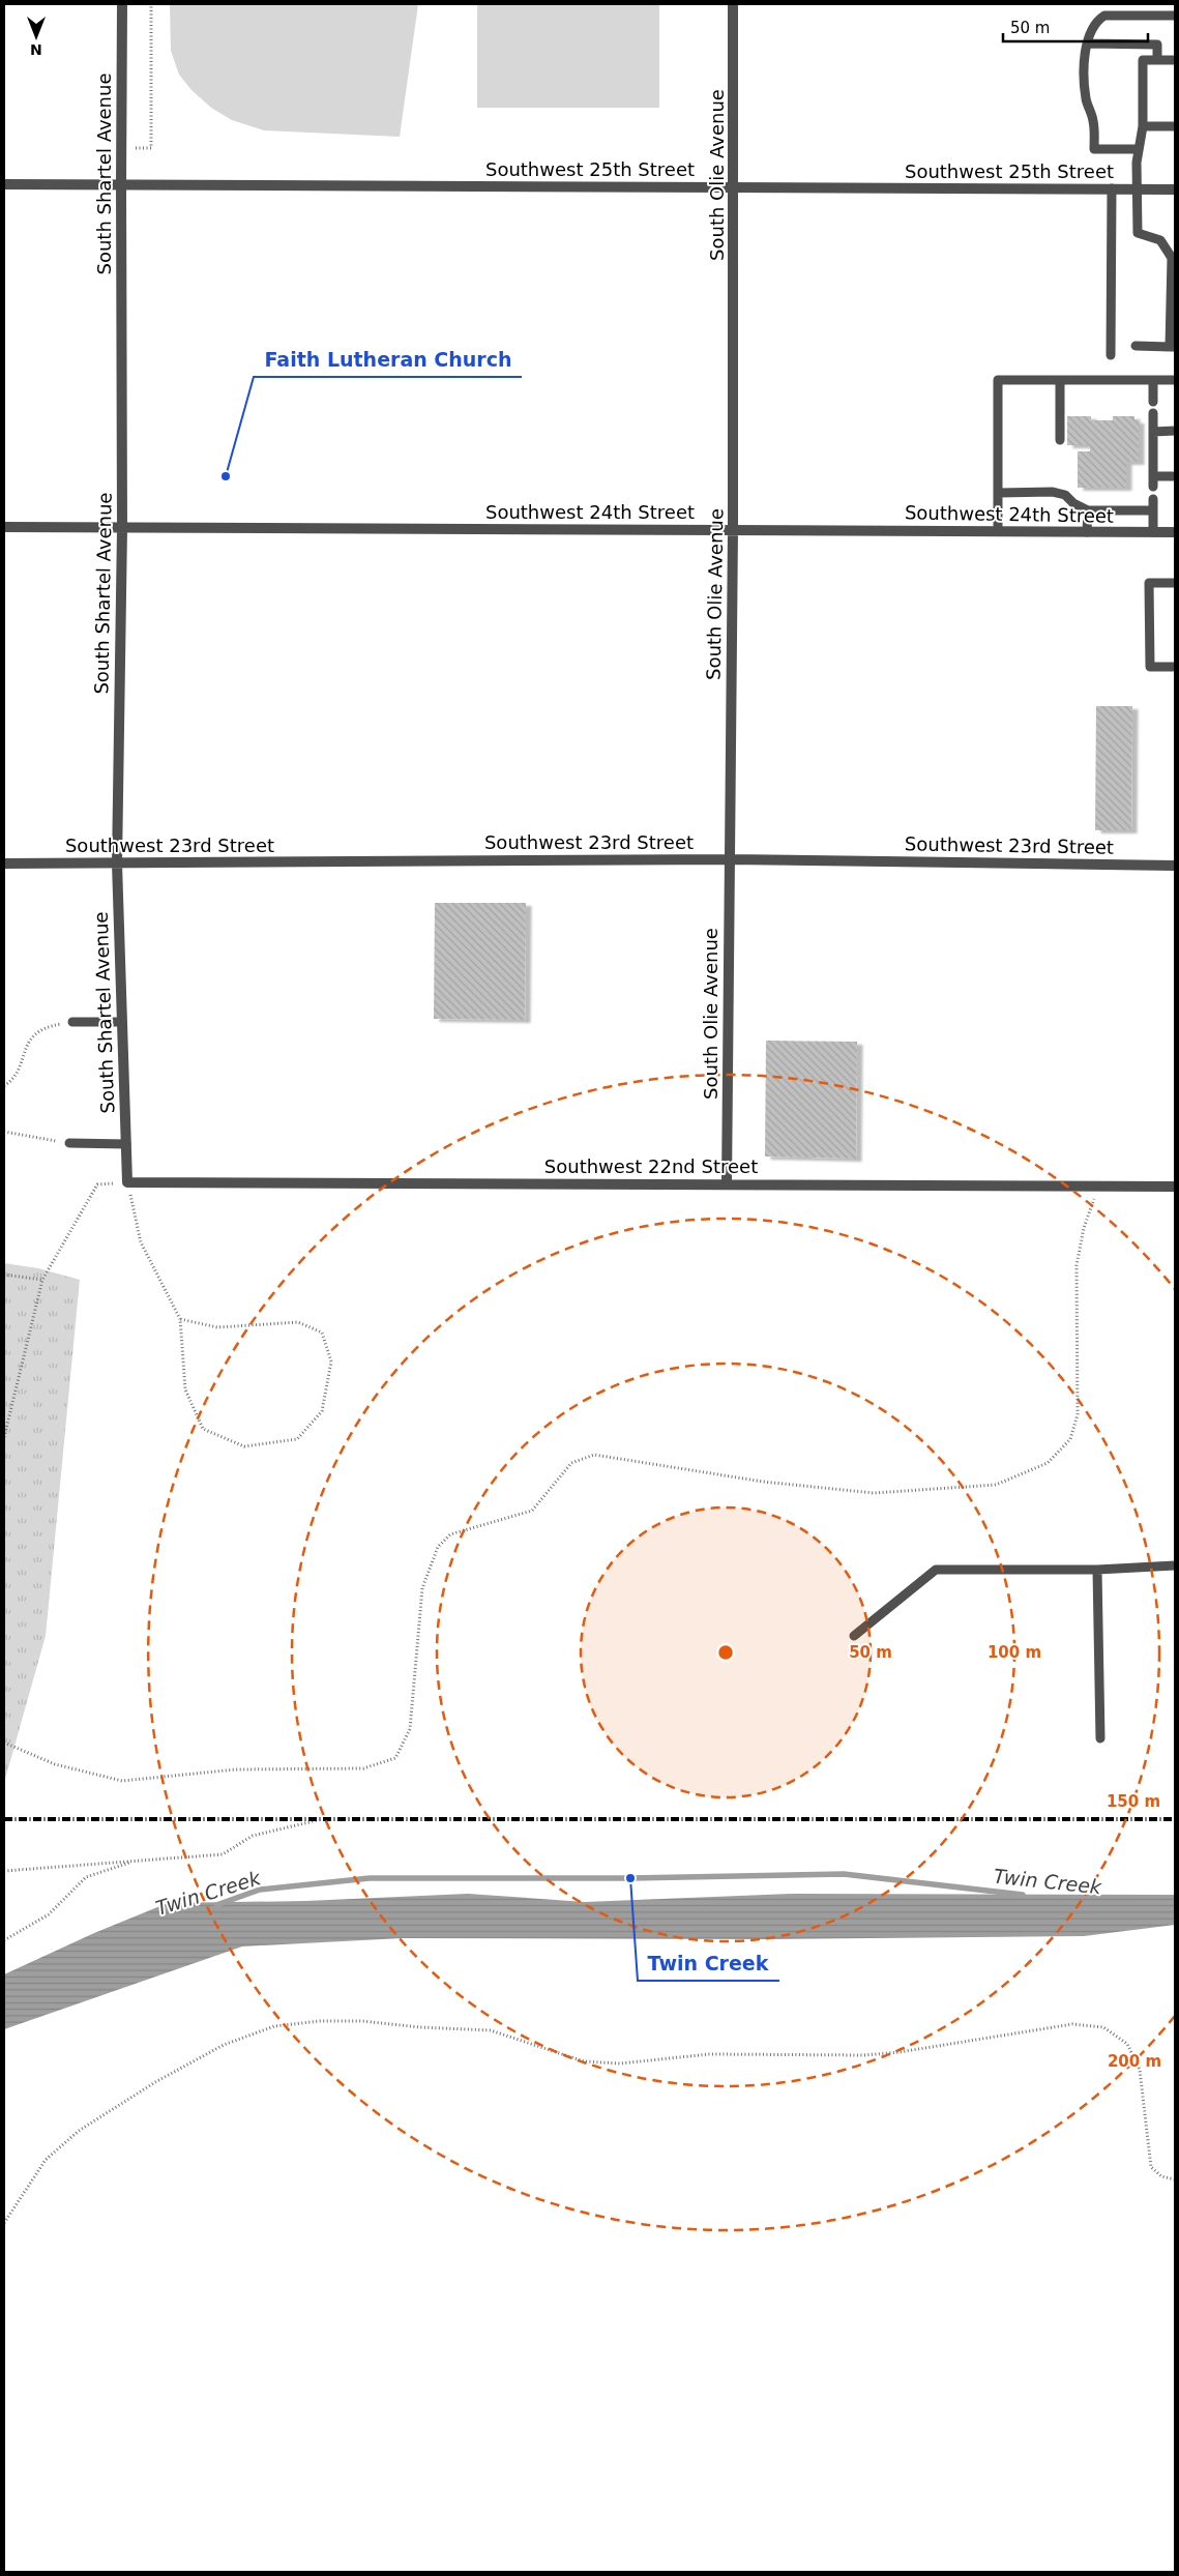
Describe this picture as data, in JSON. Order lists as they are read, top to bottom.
{
  "streets": {
    "street": [
      "Southwest 25th Street",
      "South Shartel Avenue",
      "South Olie Avenue",
      "Southwest 24th Street",
      "Southwest 23rd Street",
      "Southwest 22nd Street"
    ]
  },
  "crossings": [
    ["Southwest 25th Street", "South Shartel Avenue"],
    ["Southwest 25th Street", "South Olie Avenue"],
    ["South Shartel Avenue", "Southwest 24th Street"],
    ["South Shartel Avenue", "Southwest 23rd Street"],
    ["South Shartel Avenue", "Southwest 22nd Street"],
    ["South Olie Avenue", "Southwest 24th Street"],
    ["South Olie Avenue", "Southwest 23rd Street"],
    ["South Olie Avenue", "Southwest 22nd Street"]
  ],
  "water": ["Twin Creek"],
  "places": ["Faith Lutheran Church", "Twin Creek"],
  "scale_bar": "50 m",
  "north": "bottom",
  "rings": [
    "50 m",
    "100 m",
    "150 m",
    "200 m"
  ]
}
